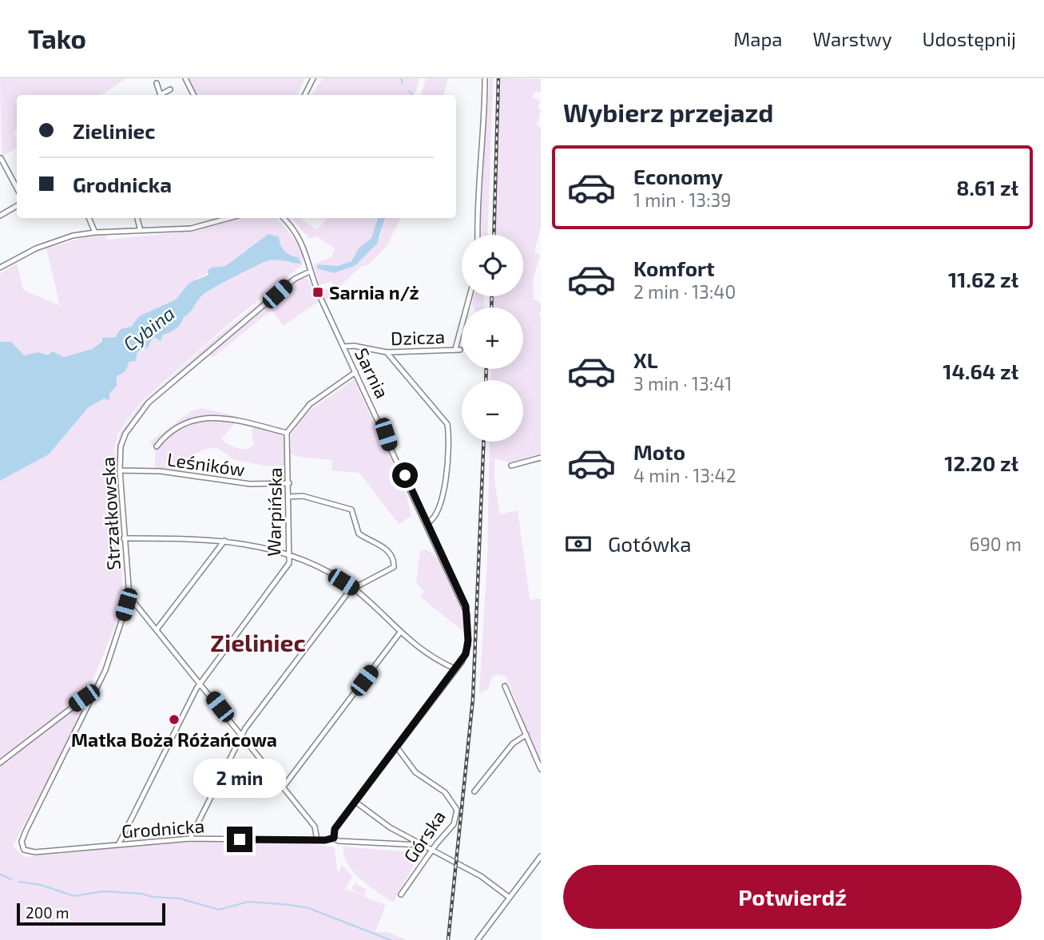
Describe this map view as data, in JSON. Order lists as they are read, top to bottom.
{
  "streets": {
    "street": [
      "Dzicza",
      "Sarnia",
      "Leśników",
      "Warpińska",
      "Strzałkowska",
      "Grodnicka",
      "Górska"
    ]
  },
  "crossings": [
    ["Dzicza", "Sarnia"],
    ["Sarnia", "Strzałkowska"],
    ["Sarnia", "Grodnicka"],
    ["Sarnia", "Górska"],
    ["Leśników", "Warpińska"],
    ["Leśników", "Strzałkowska"],
    ["Warpińska", "Grodnicka"],
    ["Strzałkowska", "Grodnicka"]
  ],
  "districts": ["Zieliniec"],
  "water": ["Cybina"],
  "places": {
    "transit": ["Sarnia n/ż"],
    "other": ["Matka Boża Różańcowa"]
  },
  "scale_bar": "200 m",
  "page": {
    "header": "Tako",
    "nav": ["Mapa", "Warstwy", "Udostępnij"],
    "heading": "Wybierz przejazd",
    "banner": ["Zieliniec", "Grodnicka"],
    "list": [
      {
        "name": "Economy",
        "note": "1 min · 13:39",
        "value": "8.61 zł"
      },
      {
        "name": "Komfort",
        "note": "2 min · 13:40",
        "value": "11.62 zł"
      },
      {
        "name": "XL",
        "note": "3 min · 13:41",
        "value": "14.64 zł"
      },
      {
        "name": "Moto",
        "note": "4 min · 13:42",
        "value": "12.20 zł"
      }
    ],
    "map_buttons": ["+", "−"],
    "pay": ["Gotówka", "690 m"],
    "bubble": "2 min",
    "buttons": "Potwierdź",
    "scale": "200 m"
  }
}
